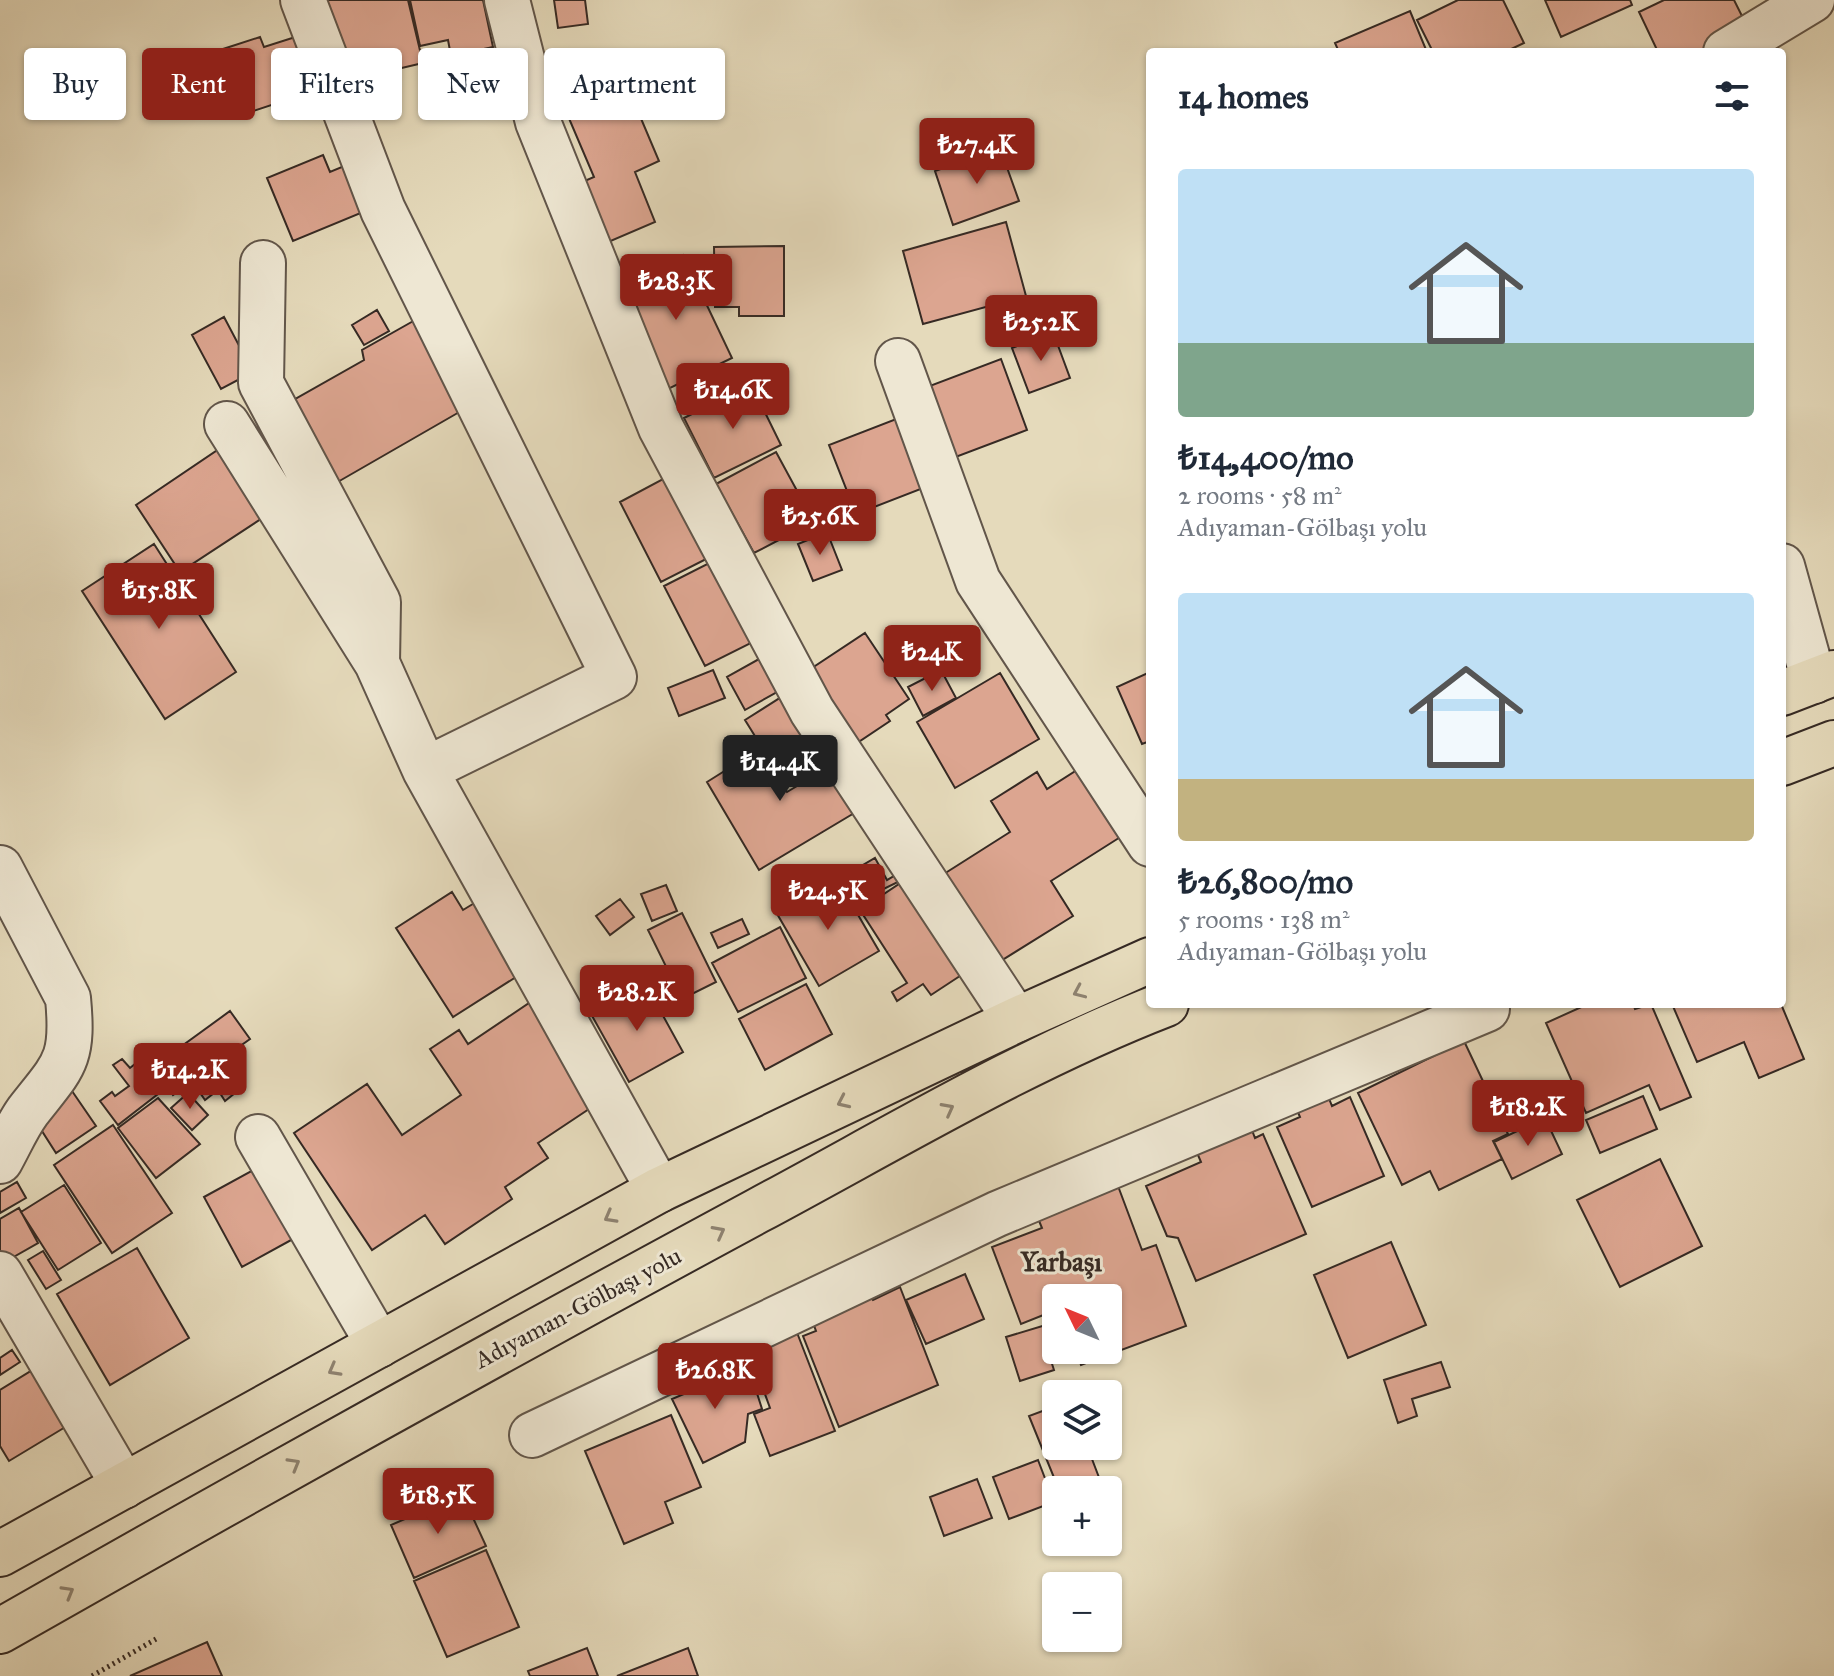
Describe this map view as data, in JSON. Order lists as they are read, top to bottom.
{
  "streets": {
    "highway": ["Adıyaman-Gölbaşı yolu"]
  },
  "districts": ["Yarbaşı"],
  "north": "top left",
  "page": {
    "chip": [
      "Buy",
      "Rent",
      "Filters",
      "New",
      "Apartment"
    ],
    "heading": "14 homes",
    "price": [
      "₺27.4K",
      "₺28.3K",
      "₺25.2K",
      "₺14.6K",
      "₺25.6K",
      "₺15.8K",
      "₺24K",
      "₺14.4K",
      "₺24.5K",
      "₺28.2K",
      "₺14.2K",
      "₺18.2K",
      "₺26.8K",
      "₺18.5K"
    ],
    "list": [
      {
        "name": "₺14,400/mo",
        "note": "2 rooms · 58 m² · Adıyaman-Gölbaşı yolu"
      },
      {
        "name": "₺26,800/mo",
        "note": "5 rooms · 138 m² · Adıyaman-Gölbaşı yolu"
      }
    ],
    "map_buttons": ["+", "−"]
  }
}
